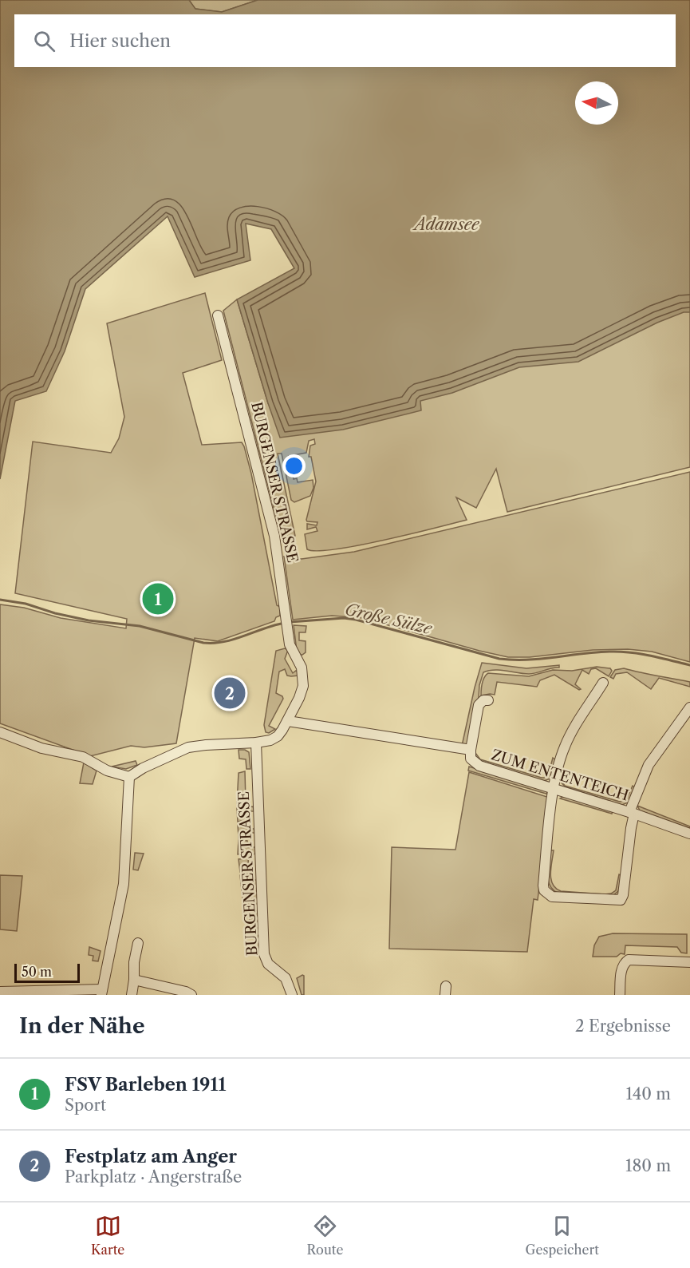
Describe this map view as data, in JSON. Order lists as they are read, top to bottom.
{
  "streets": {
    "street": ["BURGENSER STRASSE", "ZUM ENTENTEICH"]
  },
  "water": ["Adamsee", "Große Sülze"],
  "scale_bar": "50 m",
  "north": "left",
  "page": {
    "search": "Hier suchen",
    "pins": ["1", "2"],
    "scale": "50 m",
    "heading": ["In der Nähe", "2 Ergebnisse"],
    "list": [
      {
        "mark": "1",
        "name": "FSV Barleben 1911",
        "note": "Sport",
        "value": "140 m"
      },
      {
        "mark": "2",
        "name": "Festplatz am Anger",
        "note": "Parkplatz · Angerstraße",
        "value": "180 m"
      }
    ],
    "nav": ["Karte", "Route", "Gespeichert"]
  }
}
